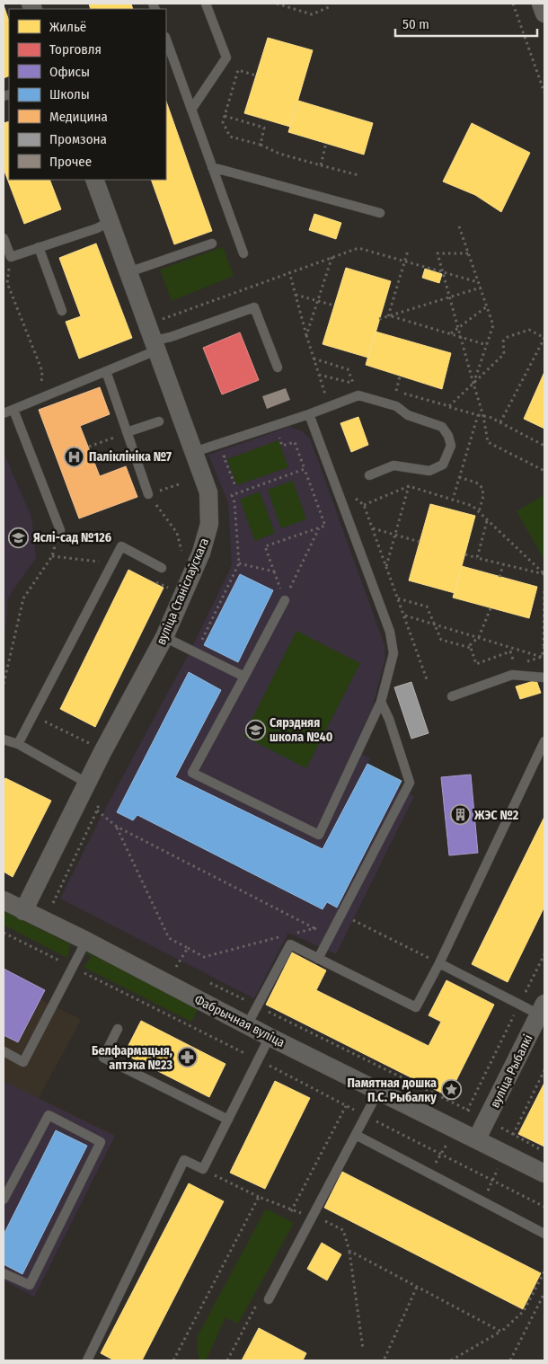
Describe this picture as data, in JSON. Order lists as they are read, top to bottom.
{
  "streets": {
    "street": ["вуліца Станіслаўскага", "Фабрычная вуліца", "вуліца Рыбалкі"]
  },
  "crossings": [
    ["вуліца Станіслаўскага", "Фабрычная вуліца"],
    ["Фабрычная вуліца", "вуліца Рыбалкі"]
  ],
  "places": {
    "hospital": ["Паліклініка №7"],
    "school or university": ["Яслі-сад №126", "Сярэдняя школа №40"],
    "building": ["ЖЭС №2"],
    "pharmacy": ["Белфармацыя, аптэка №23"],
    "place": ["Памятная дошка П.С. Рыбалку"]
  },
  "legend": [
    "Жильё",
    "Торговля",
    "Офисы",
    "Школы",
    "Медицина",
    "Промзона",
    "Прочее"
  ],
  "scale_bar": "50 m"
}
